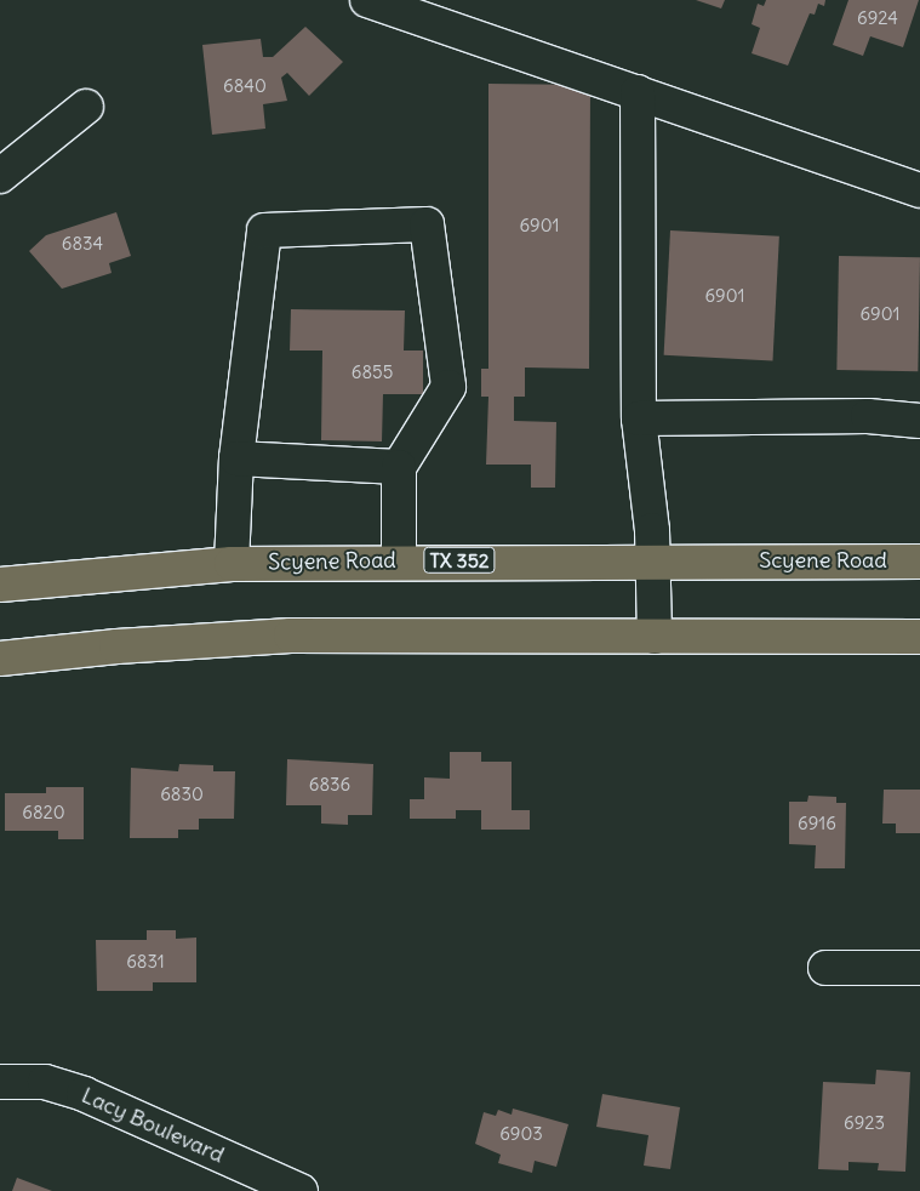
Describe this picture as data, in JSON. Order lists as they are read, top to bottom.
{
  "streets": {
    "main road": ["TX 352", "Scyene Road"],
    "street": ["Lacy Boulevard"]
  },
  "house_numbers": [
    "6924",
    "6840",
    "6901",
    "6834",
    "6901",
    "6901",
    "6855",
    "6836",
    "6830",
    "6820",
    "6916",
    "6831",
    "6923",
    "6903"
  ]
}
